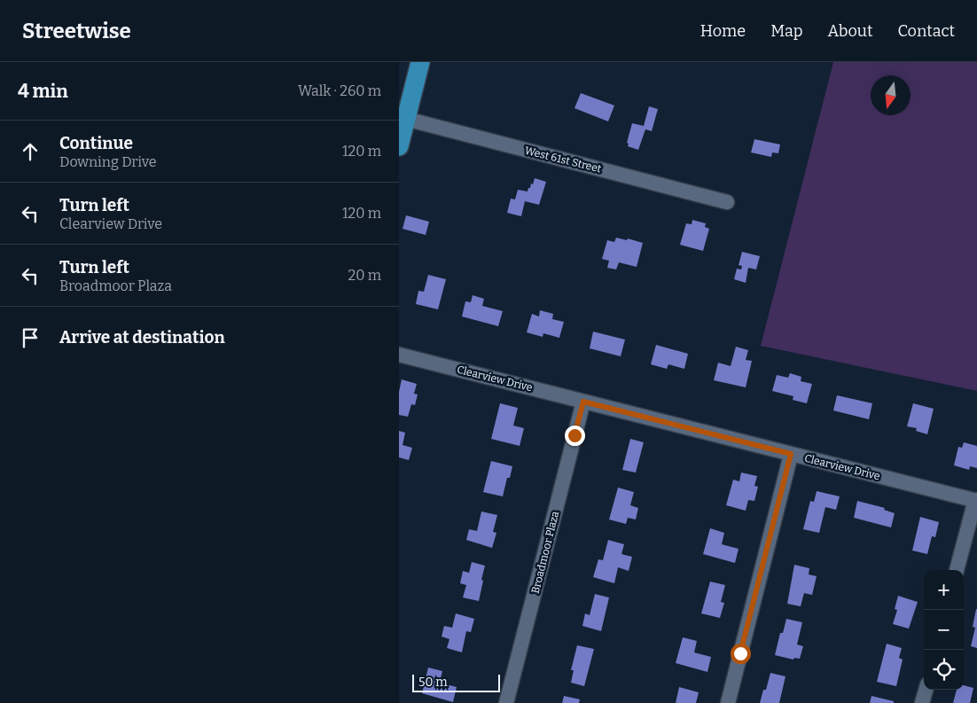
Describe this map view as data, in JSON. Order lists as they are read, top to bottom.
{
  "streets": {
    "street": ["West 61st Street", "Clearview Drive", "Broadmoor Plaza"]
  },
  "crossings": [
    ["Clearview Drive", "Broadmoor Plaza"]
  ],
  "scale_bar": "50 m",
  "north": "bottom",
  "page": {
    "header": "Streetwise",
    "nav": [
      "Home",
      "Map",
      "About",
      "Contact"
    ],
    "heading": ["4 min", "Walk · 260 m"],
    "list": [
      ["Continue", "Downing Drive", "120 m"],
      ["Turn left", "Clearview Drive", "120 m"],
      ["Turn left", "Broadmoor Plaza", "20 m"],
      "Arrive at destination"
    ],
    "map_buttons": ["+", "−"],
    "scale": "50 m"
  }
}
